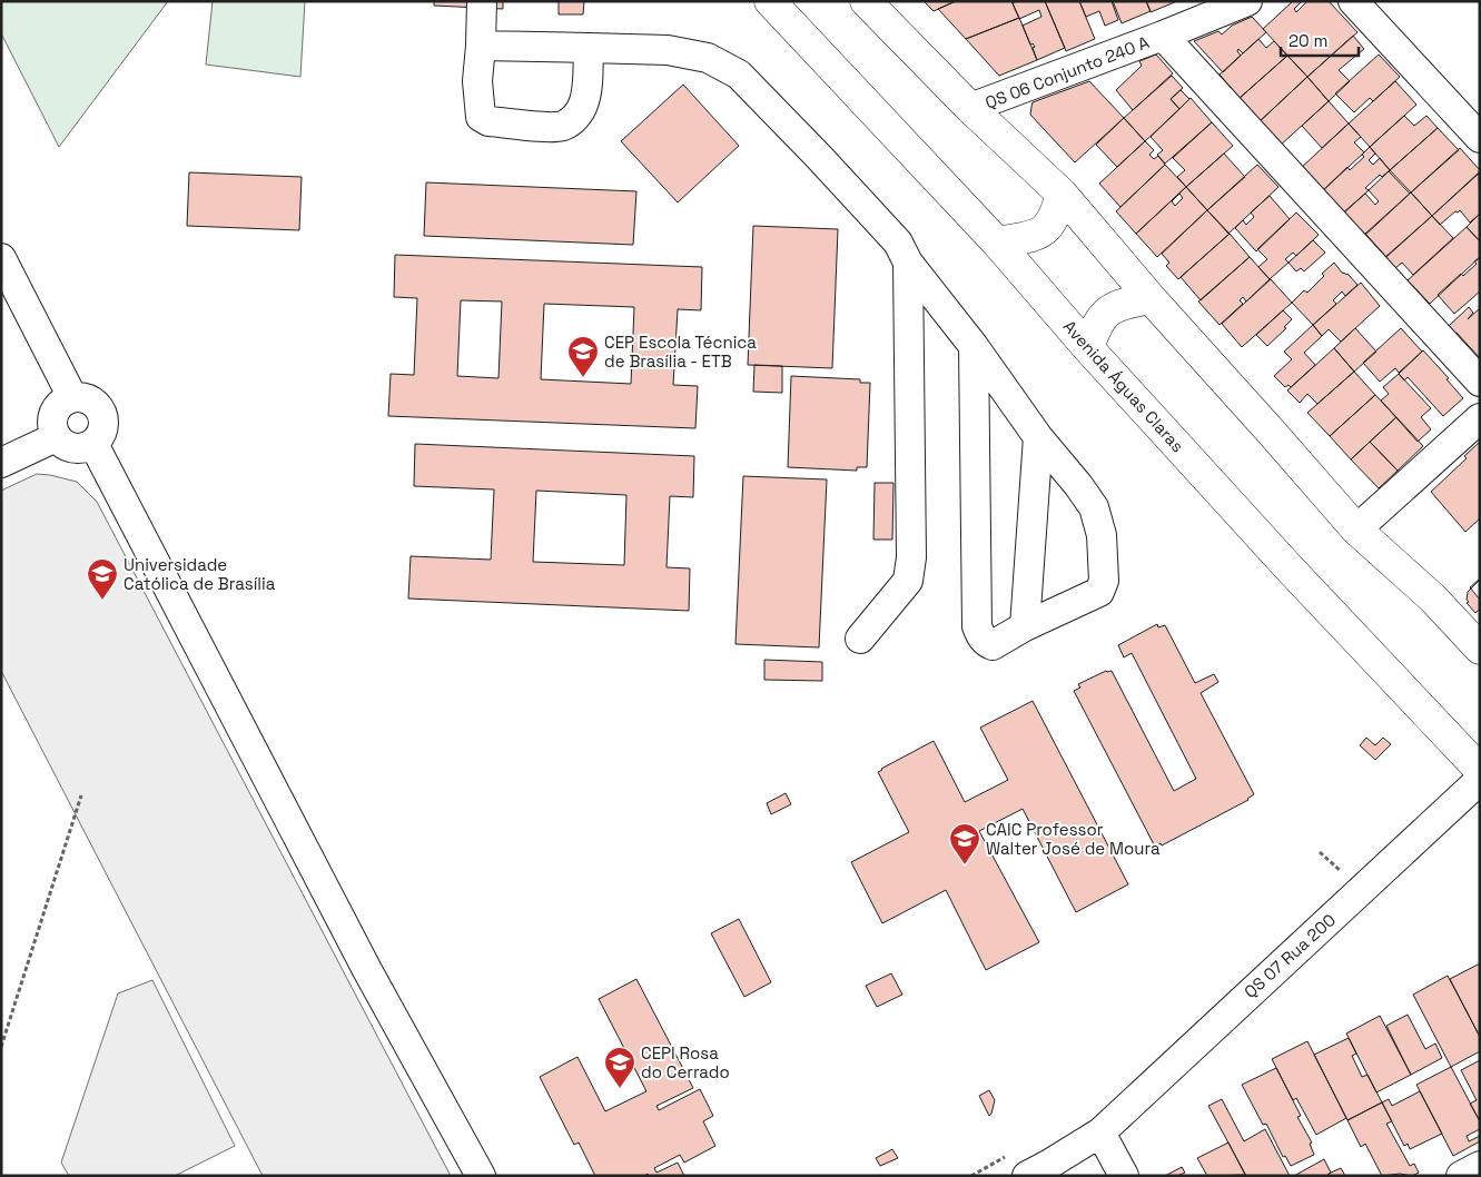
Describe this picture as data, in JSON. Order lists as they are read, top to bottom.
{
  "streets": {
    "main road": ["Avenida Águas Claras"],
    "street": ["QS 06 Conjunto 240 A", "QS 07 Rua 200"]
  },
  "places": {
    "school or university": [
      "CEP Escola Técnica de Brasília - ETB",
      "Universidade Católica de Brasília",
      "CAIC Professor Walter José de Moura",
      "CEPI Rosa do Cerrado"
    ]
  },
  "scale_bar": "20 m"
}
